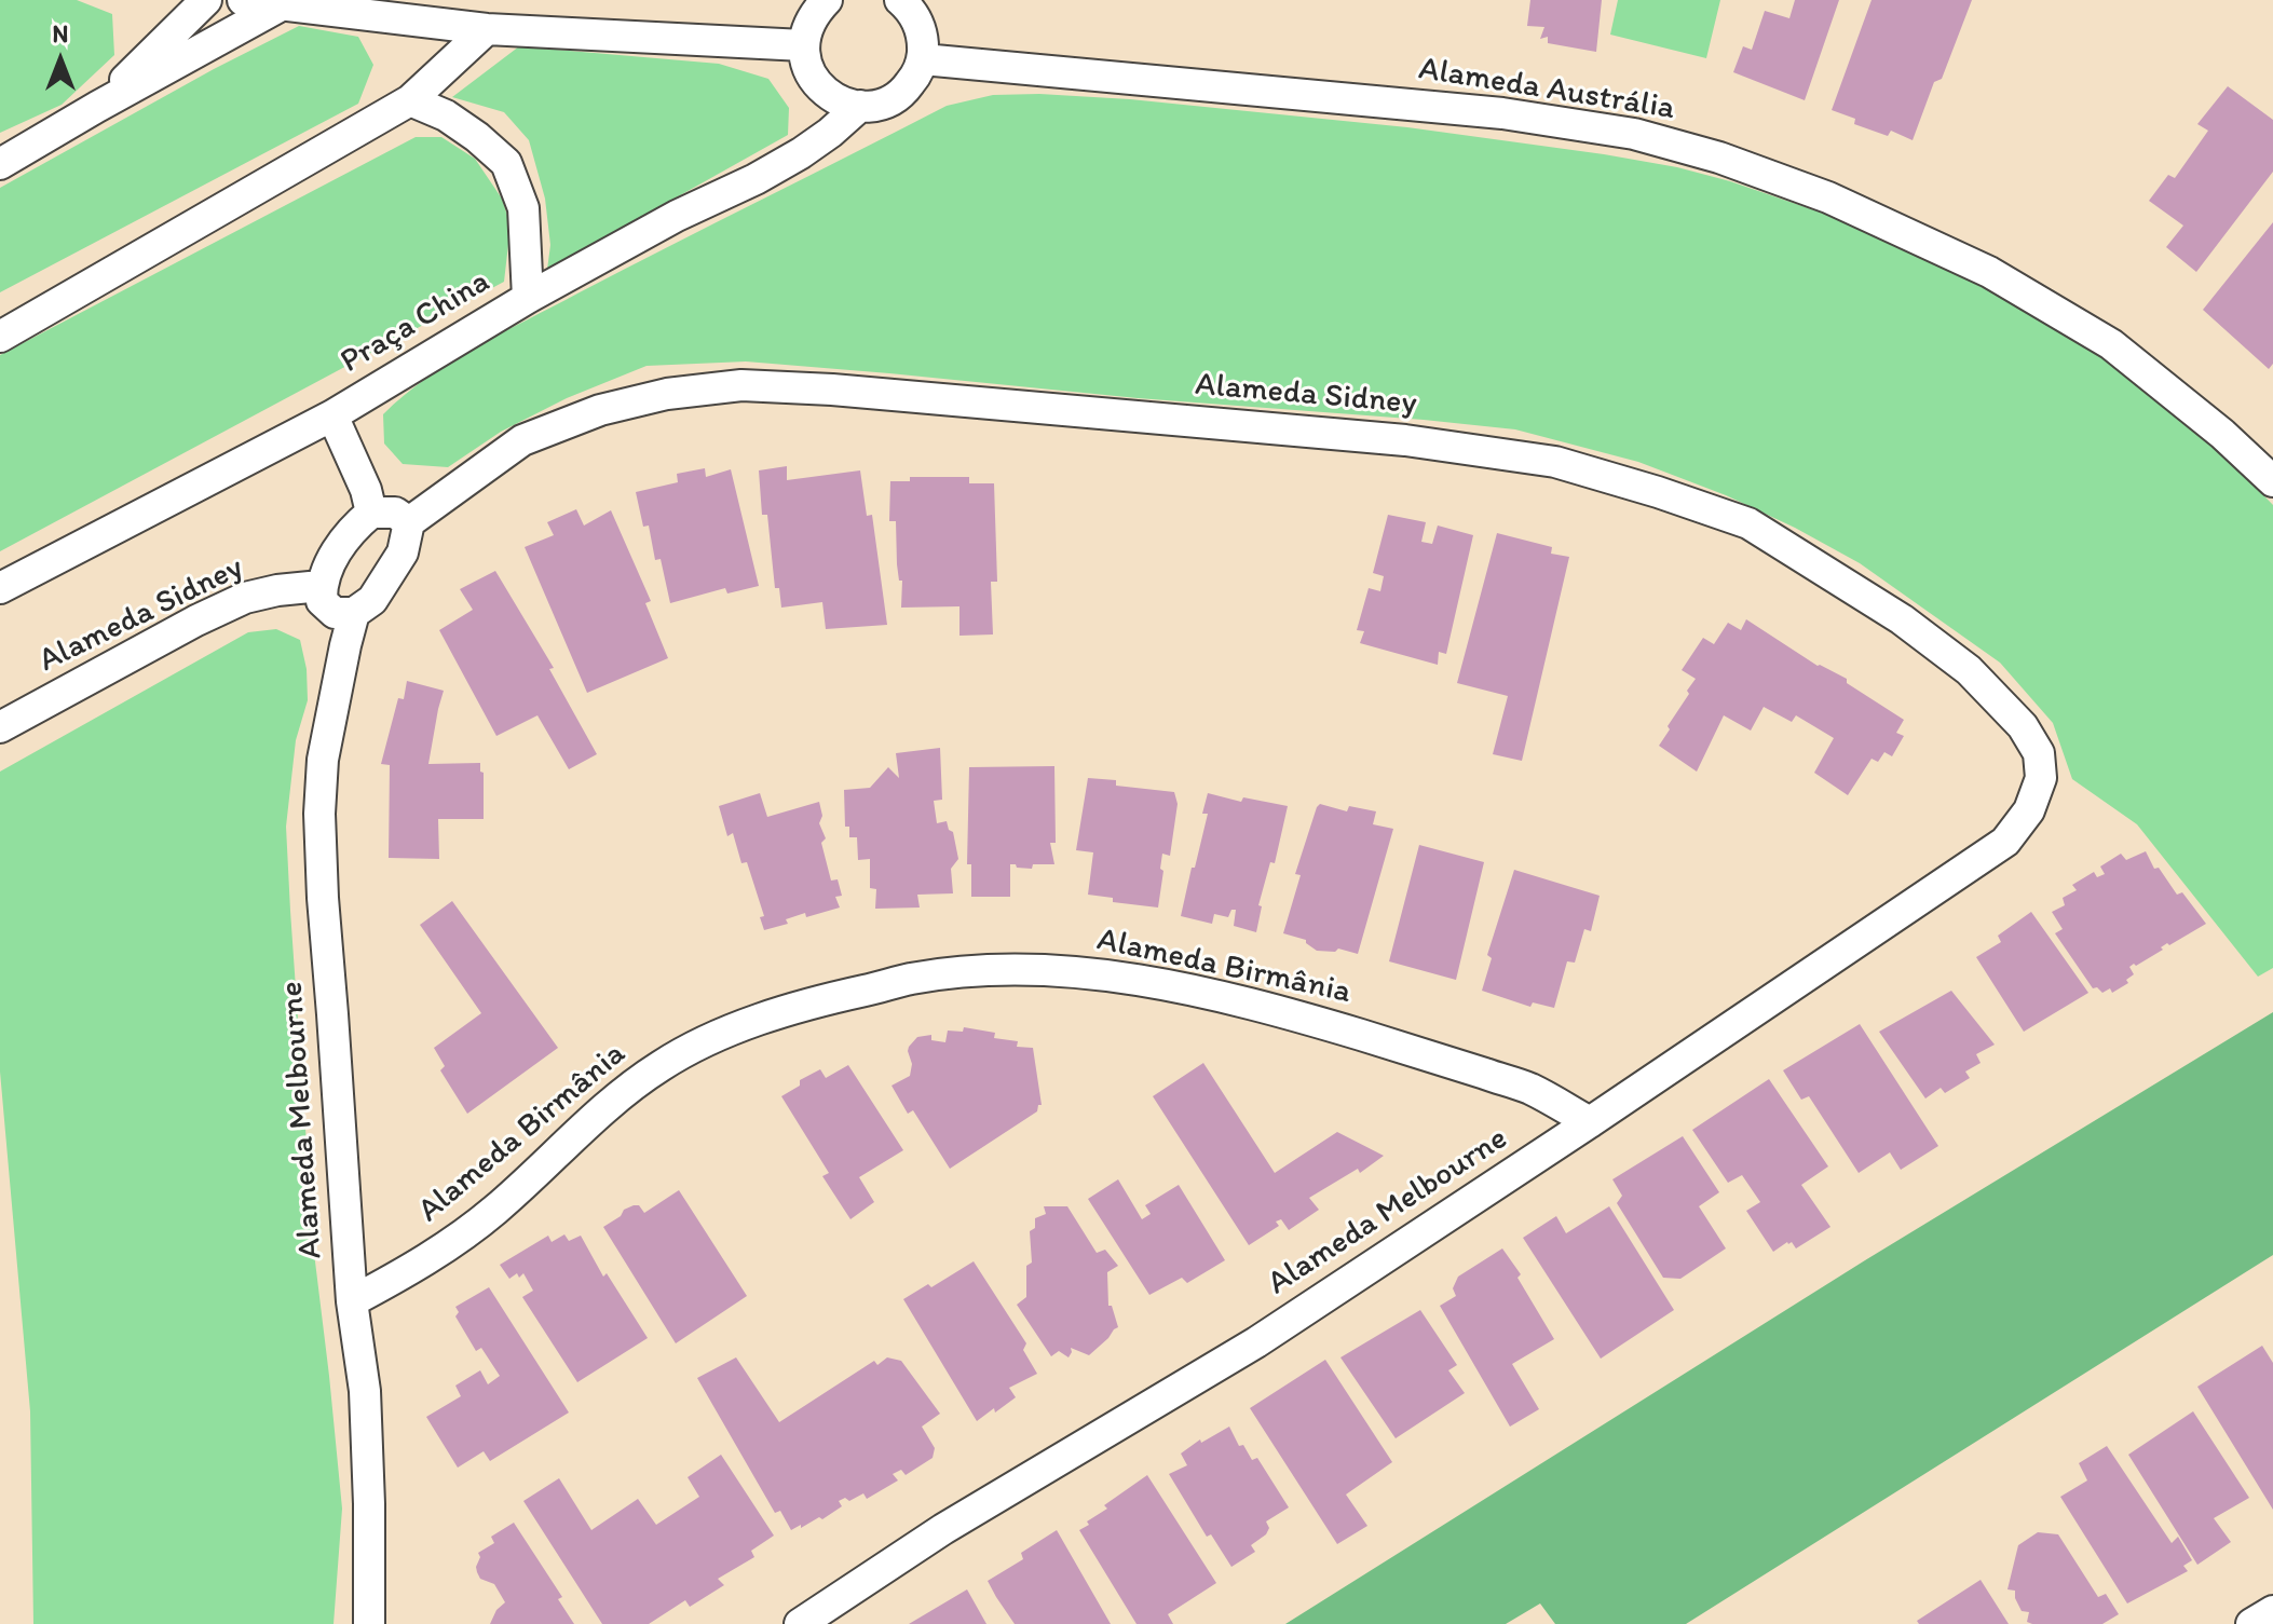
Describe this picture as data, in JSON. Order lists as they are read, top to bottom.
{
  "streets": {
    "street": [
      "Alameda Austrália",
      "Praça China",
      "Alameda Sidney",
      "Alameda Birmânia",
      "Alameda Melbourne"
    ]
  },
  "crossings": [
    ["Alameda Sidney", "Alameda Melbourne"],
    ["Alameda Birmânia", "Alameda Melbourne"]
  ],
  "north": "top"
}
